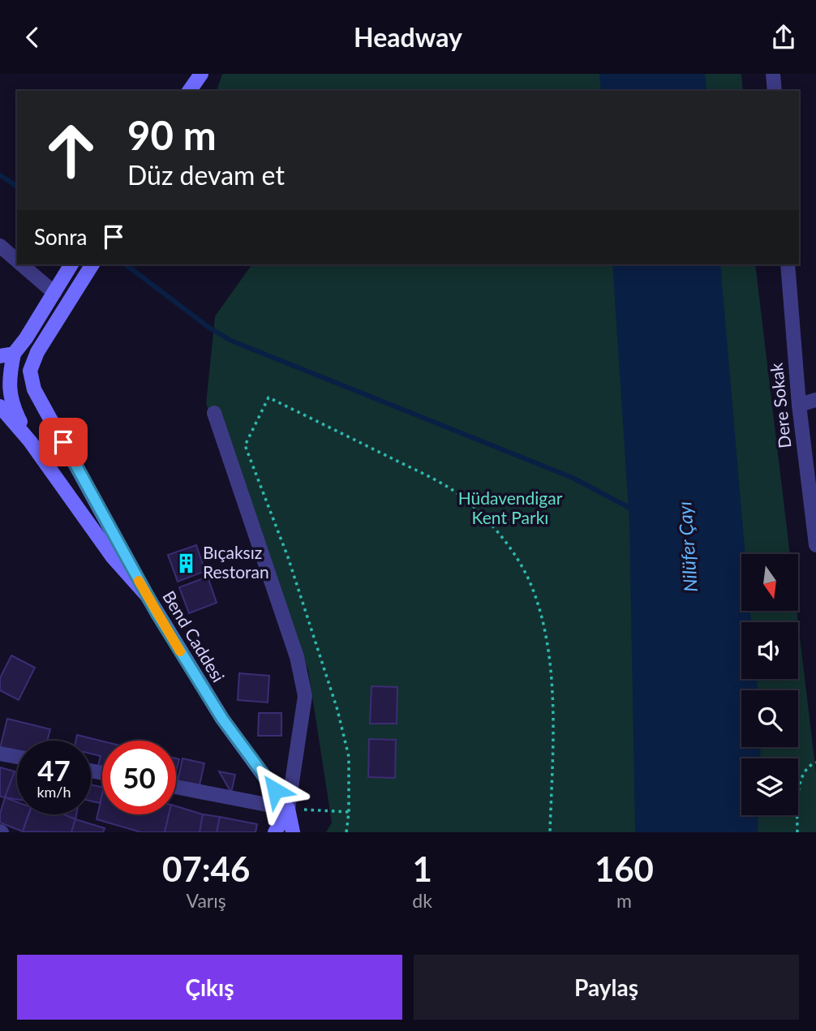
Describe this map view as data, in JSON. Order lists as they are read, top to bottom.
{
  "streets": {
    "main road": ["Bend Caddesi"],
    "street": ["Dere Sokak"]
  },
  "water": ["Nilüfer Çayı"],
  "parks": ["Hüdavendigar Kent Parkı"],
  "places": {
    "building": ["Bıçaksız Restoran"]
  },
  "north": "bottom",
  "page": {
    "header": "Headway",
    "turn": ["90 m", "Düz devam et"],
    "then": "Sonra",
    "speed": "47 km/h",
    "limit": "50",
    "eta": [
      "07:46",
      "Varış",
      "1",
      "dk",
      "160",
      "m"
    ],
    "buttons": ["Çıkış", "Paylaş"]
  }
}
